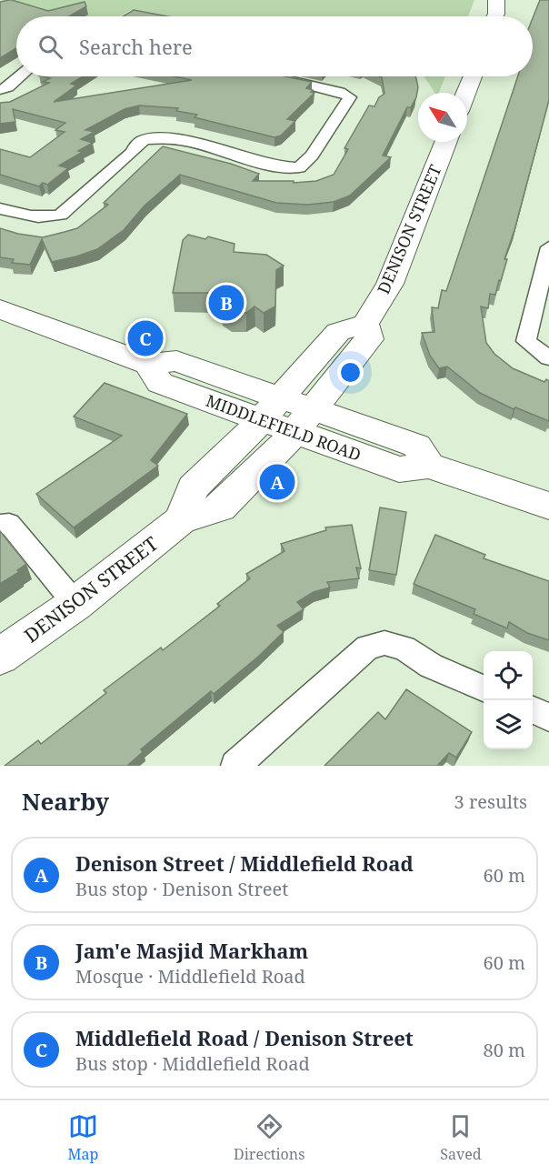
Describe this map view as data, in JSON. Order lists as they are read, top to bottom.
{
  "streets": {
    "street": ["DENISON STREET", "MIDDLEFIELD ROAD"]
  },
  "crossings": [
    ["DENISON STREET", "MIDDLEFIELD ROAD"]
  ],
  "north": "top left",
  "page": {
    "search": "Search here",
    "pins": ["B", "C", "A"],
    "heading": ["Nearby", "3 results"],
    "list": [
      {
        "mark": "A",
        "name": "Denison Street / Middlefield Road",
        "note": "Bus stop · Denison Street",
        "value": "60 m"
      },
      {
        "mark": "B",
        "name": "Jam'e Masjid Markham",
        "note": "Mosque · Middlefield Road",
        "value": "60 m"
      },
      {
        "mark": "C",
        "name": "Middlefield Road / Denison Street",
        "note": "Bus stop · Middlefield Road",
        "value": "80 m"
      }
    ],
    "nav": ["Map", "Directions", "Saved"]
  }
}
